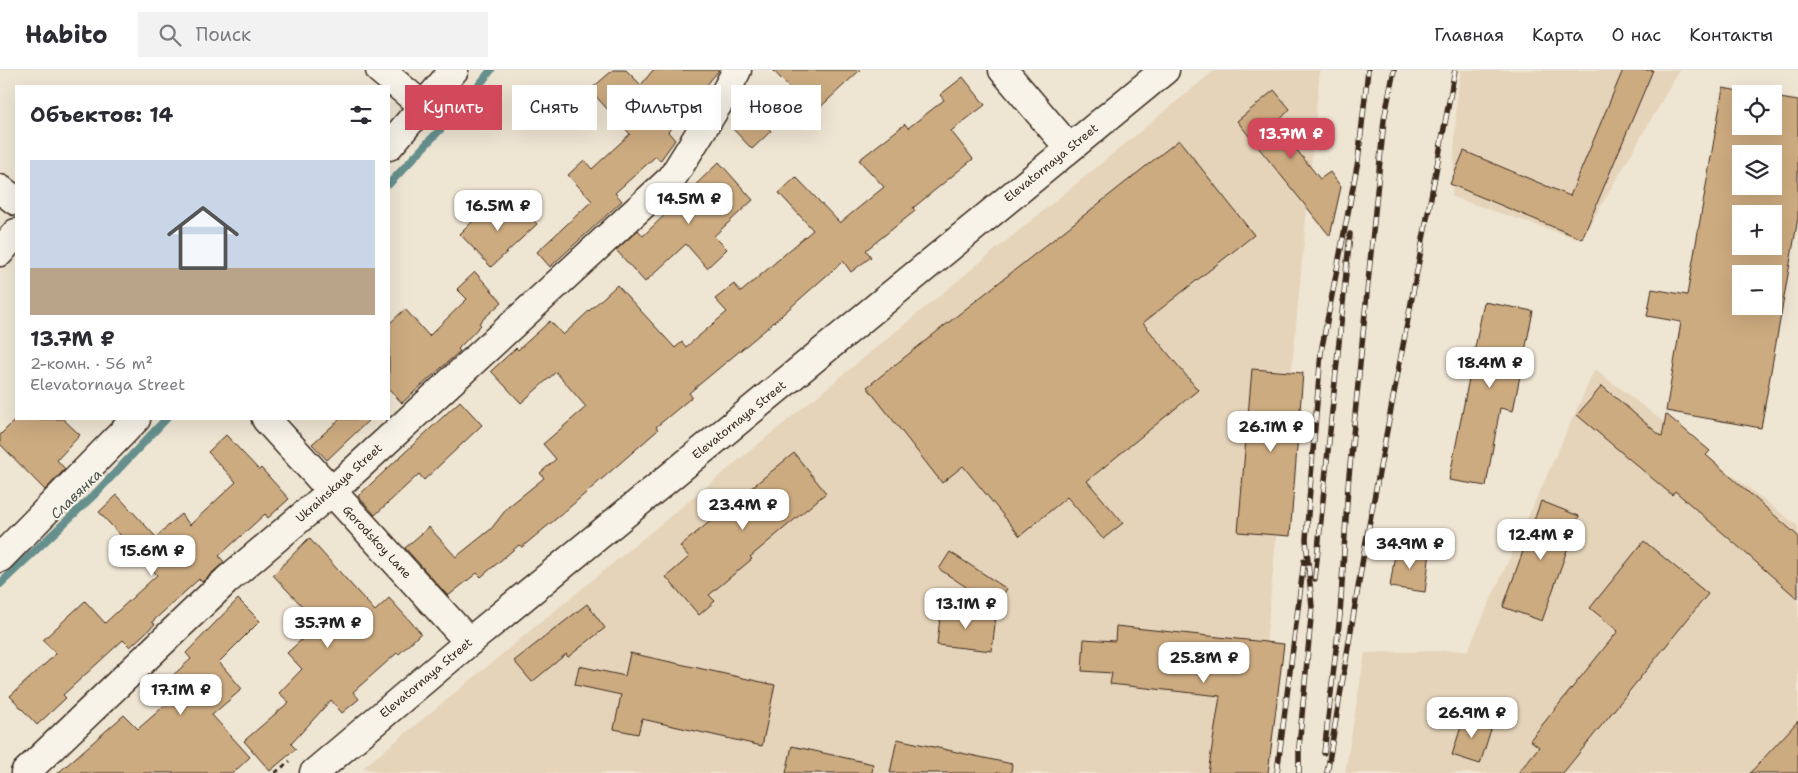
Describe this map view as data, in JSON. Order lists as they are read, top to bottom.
{
  "streets": {
    "street": ["Elevatornaya Street", "Ukrainskaya Street", "Gorodskoy Lane"]
  },
  "crossings": [
    ["Elevatornaya Street", "Gorodskoy Lane"],
    ["Ukrainskaya Street", "Gorodskoy Lane"]
  ],
  "water": ["Славянка"],
  "page": {
    "header": "Habito",
    "search": "Поиск",
    "nav": [
      "Главная",
      "Карта",
      "О нас",
      "Контакты"
    ],
    "map_buttons": ["+", "−"],
    "chip": [
      "Купить",
      "Снять",
      "Фильтры",
      "Новое"
    ],
    "heading": "Объектов: 14",
    "price": [
      "13.7M ₽",
      "14.5M ₽",
      "16.5M ₽",
      "18.4M ₽",
      "26.1M ₽",
      "23.4M ₽",
      "12.4M ₽",
      "34.9M ₽",
      "15.6M ₽",
      "13.1M ₽",
      "35.7M ₽",
      "25.8M ₽",
      "17.1M ₽",
      "26.9M ₽"
    ],
    "list": [
      {
        "name": "13.7M ₽",
        "note": "2-комн. · 56 m² · Elevatornaya Street"
      }
    ]
  }
}
